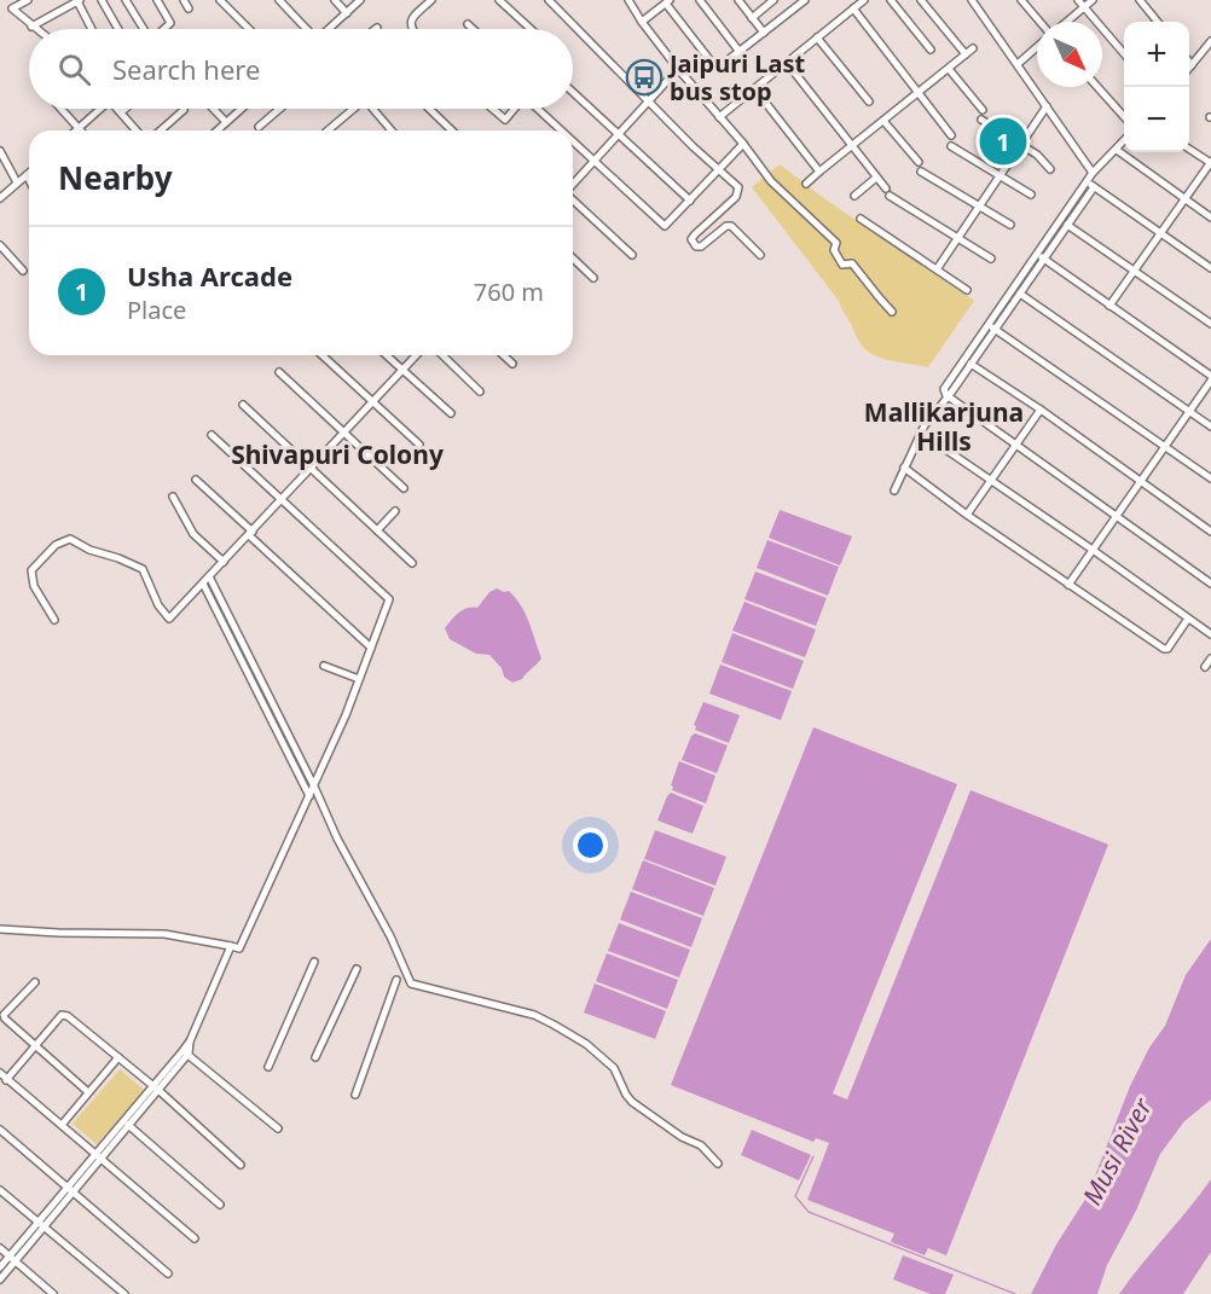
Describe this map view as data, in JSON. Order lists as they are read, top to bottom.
{
  "districts": ["Mallikarjuna Hills", "Shivapuri Colony"],
  "water": ["Musi River"],
  "places": {
    "bus stop": ["Jaipuri Last bus stop"]
  },
  "north": "bottom right",
  "page": {
    "map_buttons": ["+", "−"],
    "search": "Search here",
    "pins": "1",
    "heading": "Nearby",
    "list": [
      {
        "mark": "1",
        "name": "Usha Arcade",
        "note": "Place",
        "value": "760 m"
      }
    ]
  }
}
